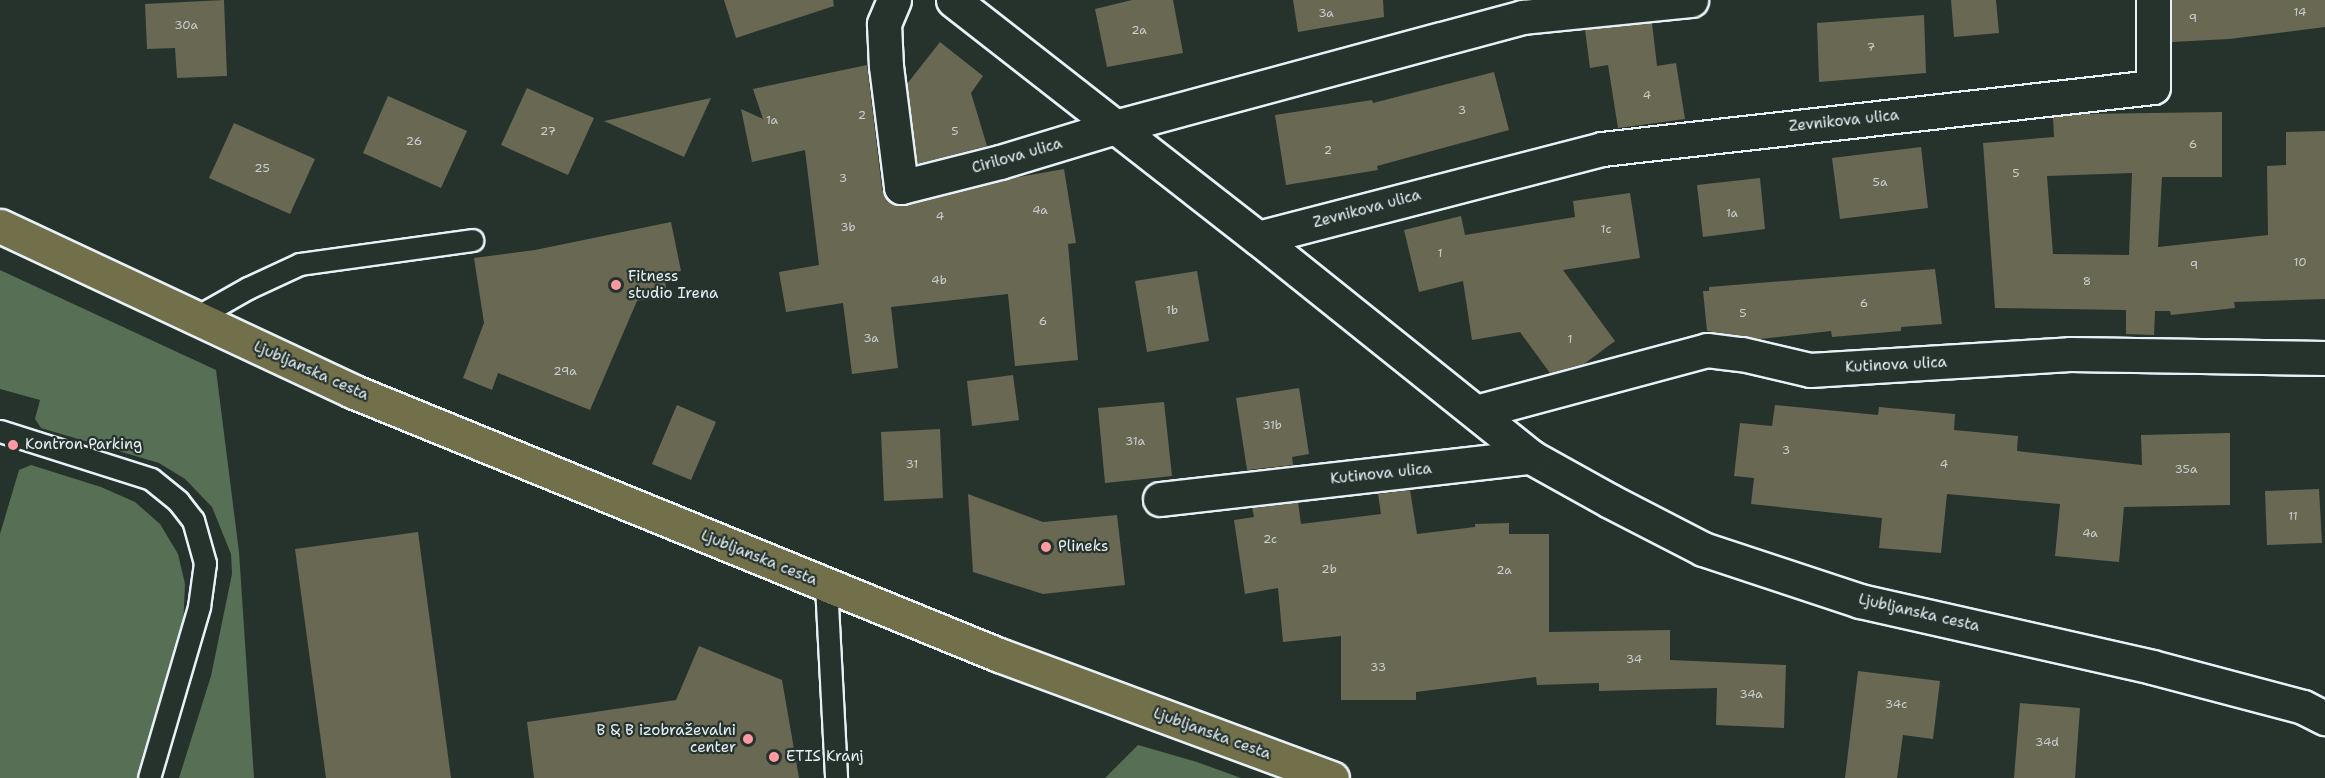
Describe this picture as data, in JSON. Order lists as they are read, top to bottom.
{
  "streets": {
    "main road": ["Ljubljanska cesta"],
    "street": ["Zevnikova ulica", "Cirilova ulica", "Kutinova ulica"]
  },
  "crossings": [
    ["Kutinova ulica", "Ljubljanska cesta"]
  ],
  "places": [
    "Fitness studio Irena",
    "Kontron Parking",
    "Plineks",
    "B & B izobraževalni center",
    "ETIS Kranj"
  ],
  "house_numbers": [
    "14",
    "3a",
    "9",
    "30a",
    "2a",
    "7",
    "4",
    "3",
    "2",
    "1a",
    "27",
    "5",
    "26",
    "6",
    "2",
    "25",
    "5",
    "3",
    "5a",
    "4a",
    "1a",
    "4",
    "3b",
    "1c",
    "1",
    "10",
    "9",
    "4b",
    "8",
    "6",
    "1b",
    "5",
    "6",
    "3a",
    "1",
    "29a",
    "31b",
    "31a",
    "3",
    "31",
    "4",
    "35a",
    "11",
    "4a",
    "2c",
    "2b",
    "2a",
    "34",
    "33",
    "34a",
    "34c",
    "34d"
  ]
}
